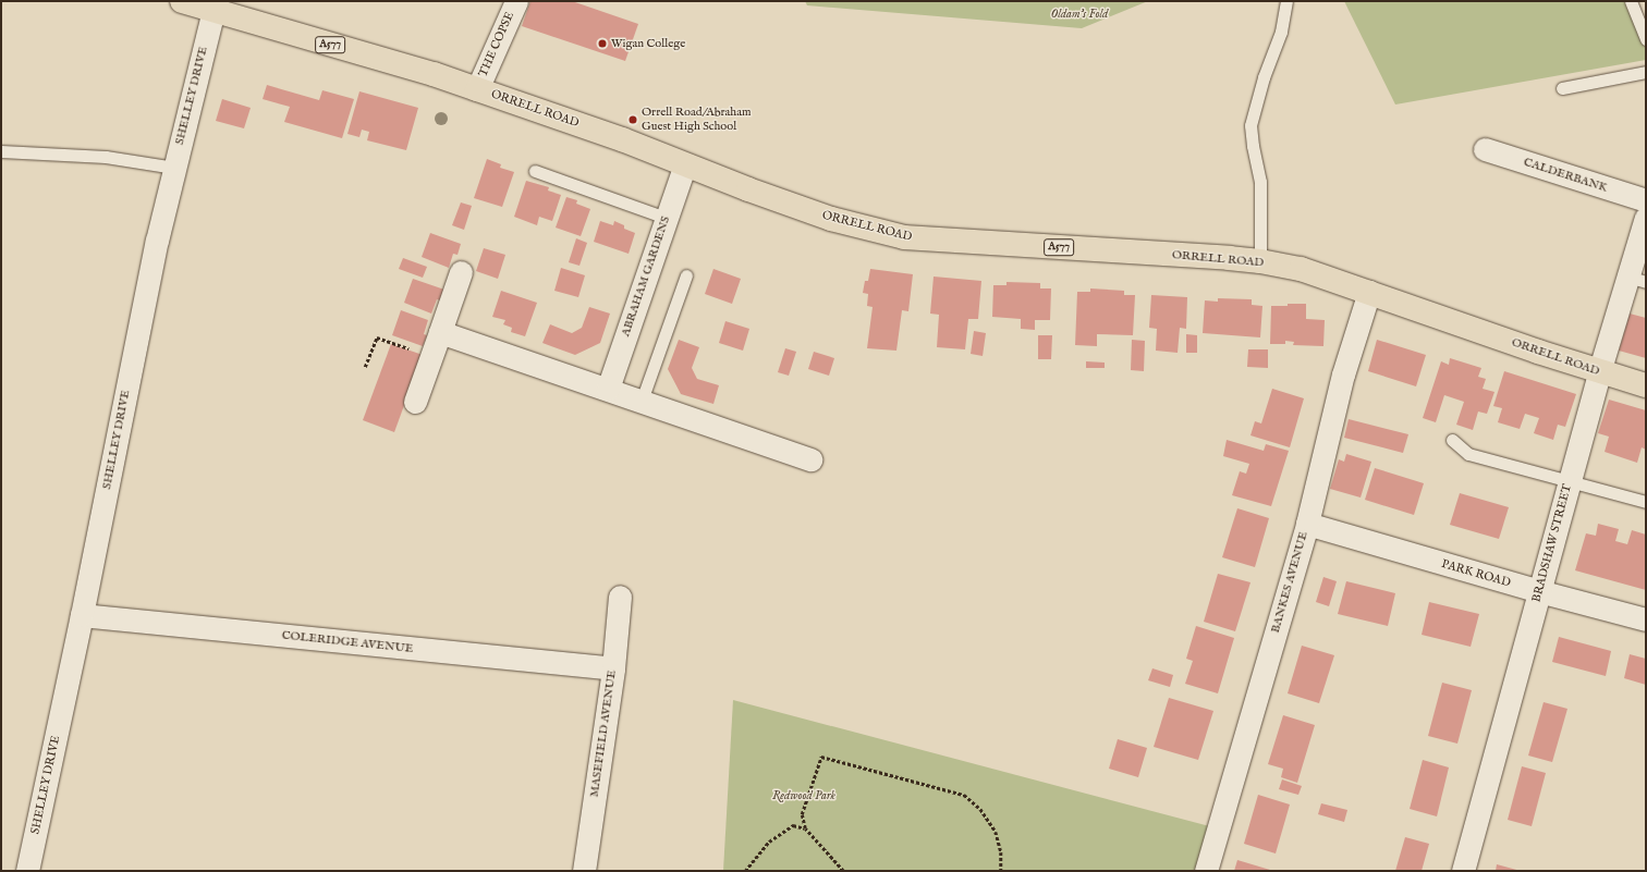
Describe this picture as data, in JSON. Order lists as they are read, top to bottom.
{
  "streets": {
    "highway": ["A577", "ORRELL ROAD"],
    "street": [
      "THE COPSE",
      "SHELLEY DRIVE",
      "CALDERBANK",
      "ABRAHAM GARDENS",
      "BRADSHAW STREET",
      "PARK ROAD",
      "BANKES AVENUE",
      "COLERIDGE AVENUE",
      "MASEFIELD AVENUE"
    ]
  },
  "crossings": [
    ["THE COPSE", "ORRELL ROAD"],
    ["SHELLEY DRIVE", "ORRELL ROAD"],
    ["SHELLEY DRIVE", "COLERIDGE AVENUE"],
    ["ORRELL ROAD", "ABRAHAM GARDENS"],
    ["ORRELL ROAD", "BRADSHAW STREET"],
    ["ORRELL ROAD", "BANKES AVENUE"],
    ["BRADSHAW STREET", "PARK ROAD"],
    ["PARK ROAD", "BANKES AVENUE"],
    ["COLERIDGE AVENUE", "MASEFIELD AVENUE"]
  ],
  "parks": ["Oldam's Fold", "Redwood Park"],
  "places": ["Wigan College", "Orrell Road/Abraham Guest High School"]
}
